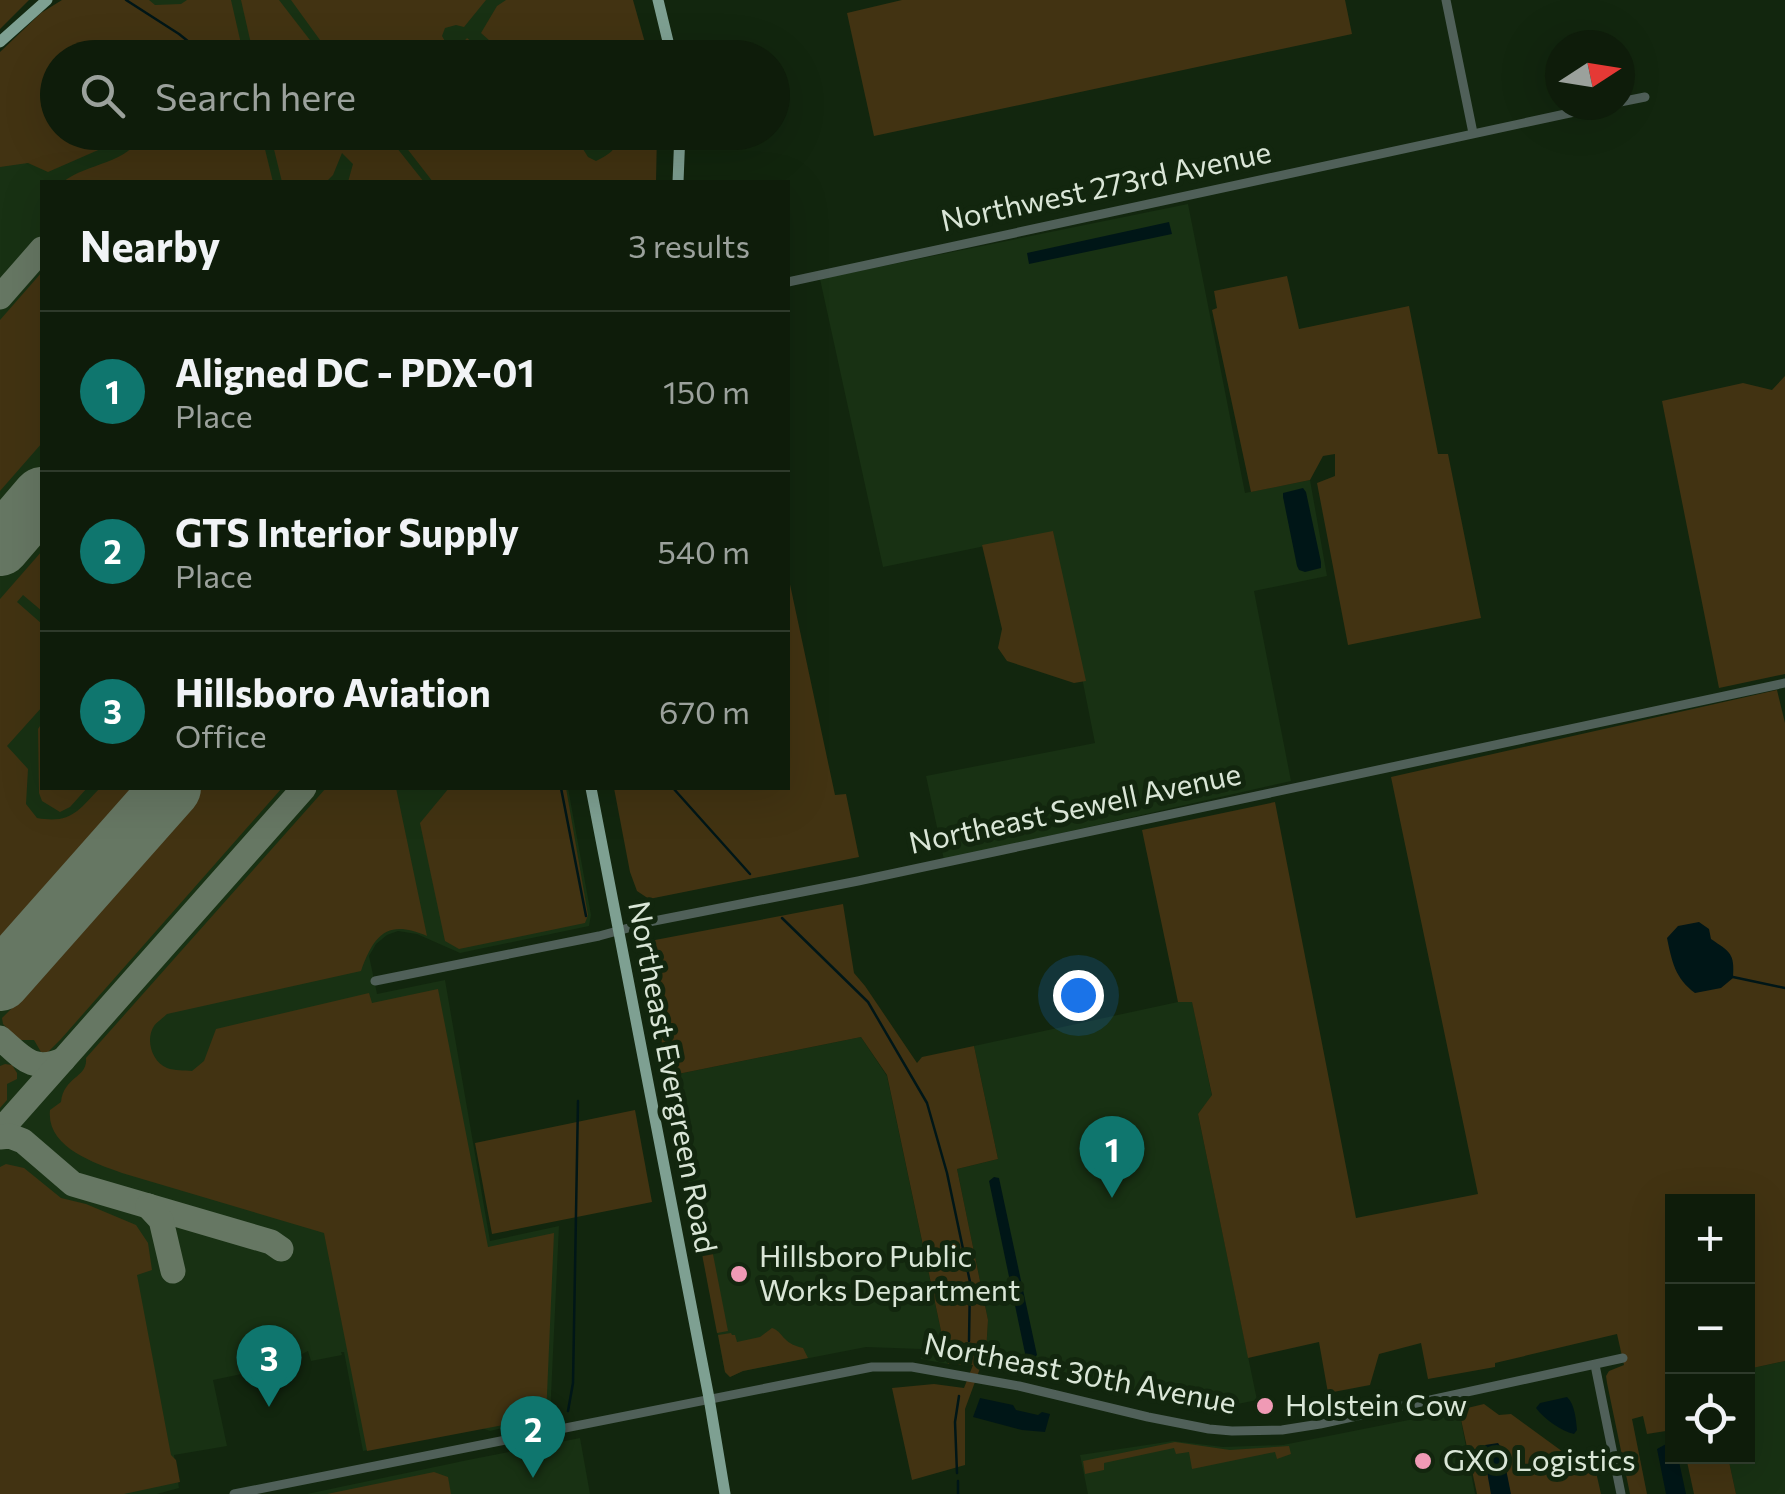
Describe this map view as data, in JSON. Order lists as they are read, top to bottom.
{
  "streets": {
    "main road": ["Northeast Evergreen Road"],
    "street": ["Northwest 273rd Avenue", "Northeast Sewell Avenue", "Northeast 30th Avenue"]
  },
  "crossings": [
    ["Northeast Sewell Avenue", "Northeast Evergreen Road"],
    ["Northeast Evergreen Road", "Northeast 30th Avenue"]
  ],
  "places": ["Hillsboro Public Works Department", "Holstein Cow", "GXO Logistics"],
  "north": "right",
  "page": {
    "search": "Search here",
    "heading": ["Nearby", "3 results"],
    "list": [
      {
        "mark": "1",
        "name": "Aligned DC - PDX-01",
        "note": "Place",
        "value": "150 m"
      },
      {
        "mark": "2",
        "name": "GTS Interior Supply",
        "note": "Place",
        "value": "540 m"
      },
      {
        "mark": "3",
        "name": "Hillsboro Aviation",
        "note": "Office",
        "value": "670 m"
      }
    ],
    "pins": ["1", "3", "2"],
    "map_buttons": ["+", "−"]
  }
}
